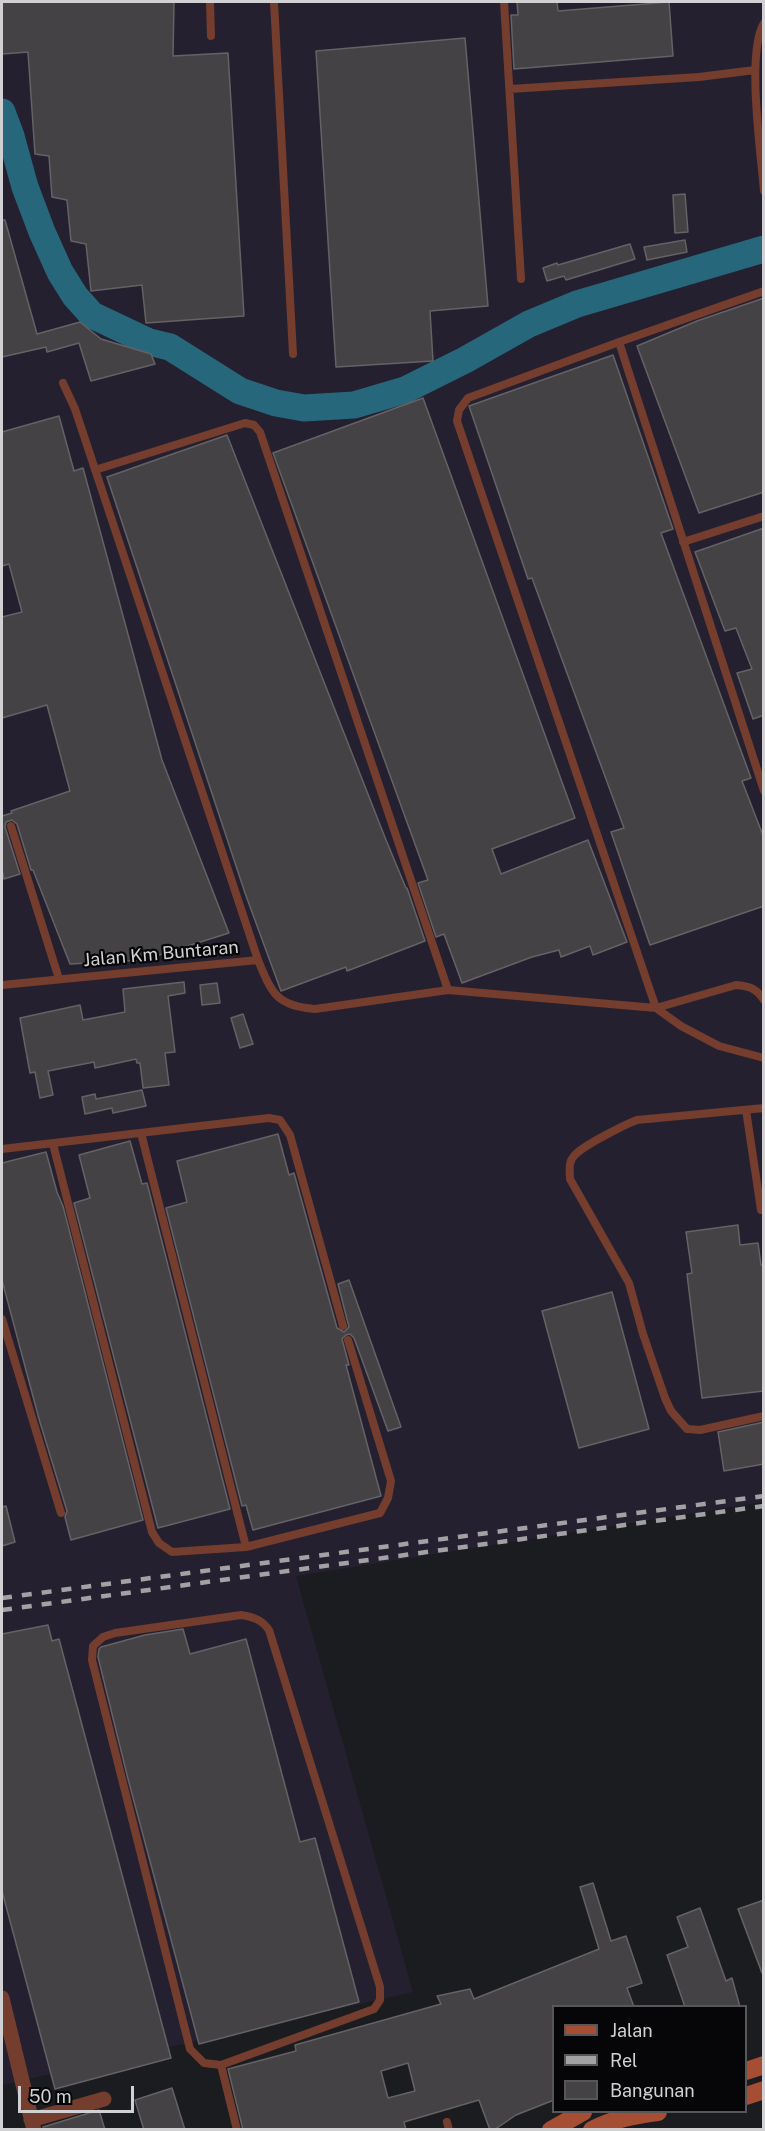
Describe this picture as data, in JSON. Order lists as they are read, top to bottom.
{
  "streets": {
    "lane": ["Jalan Km Buntaran"]
  },
  "legend": ["Jalan", "Rel", "Bangunan"],
  "scale_bar": "50 m"
}
